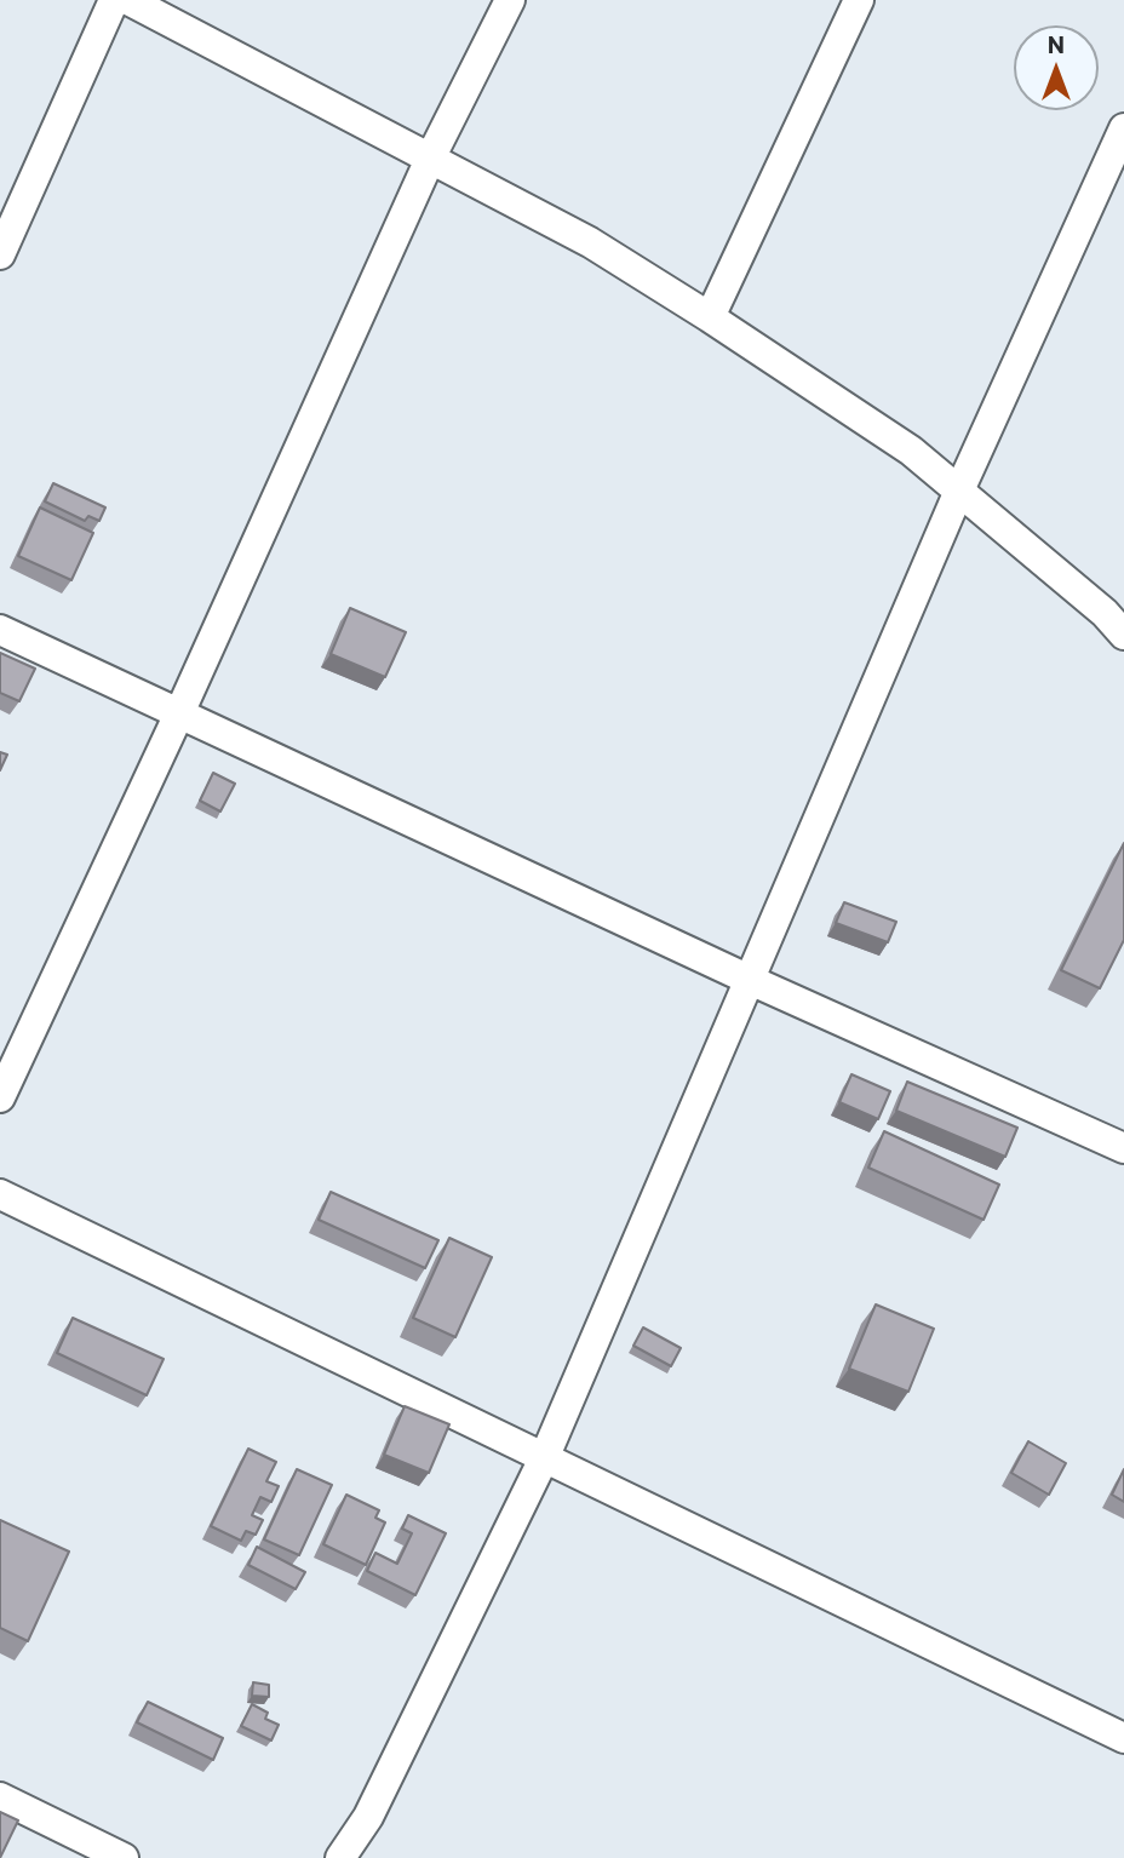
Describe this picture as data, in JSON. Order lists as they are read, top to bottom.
{
  "north": "top"
}
